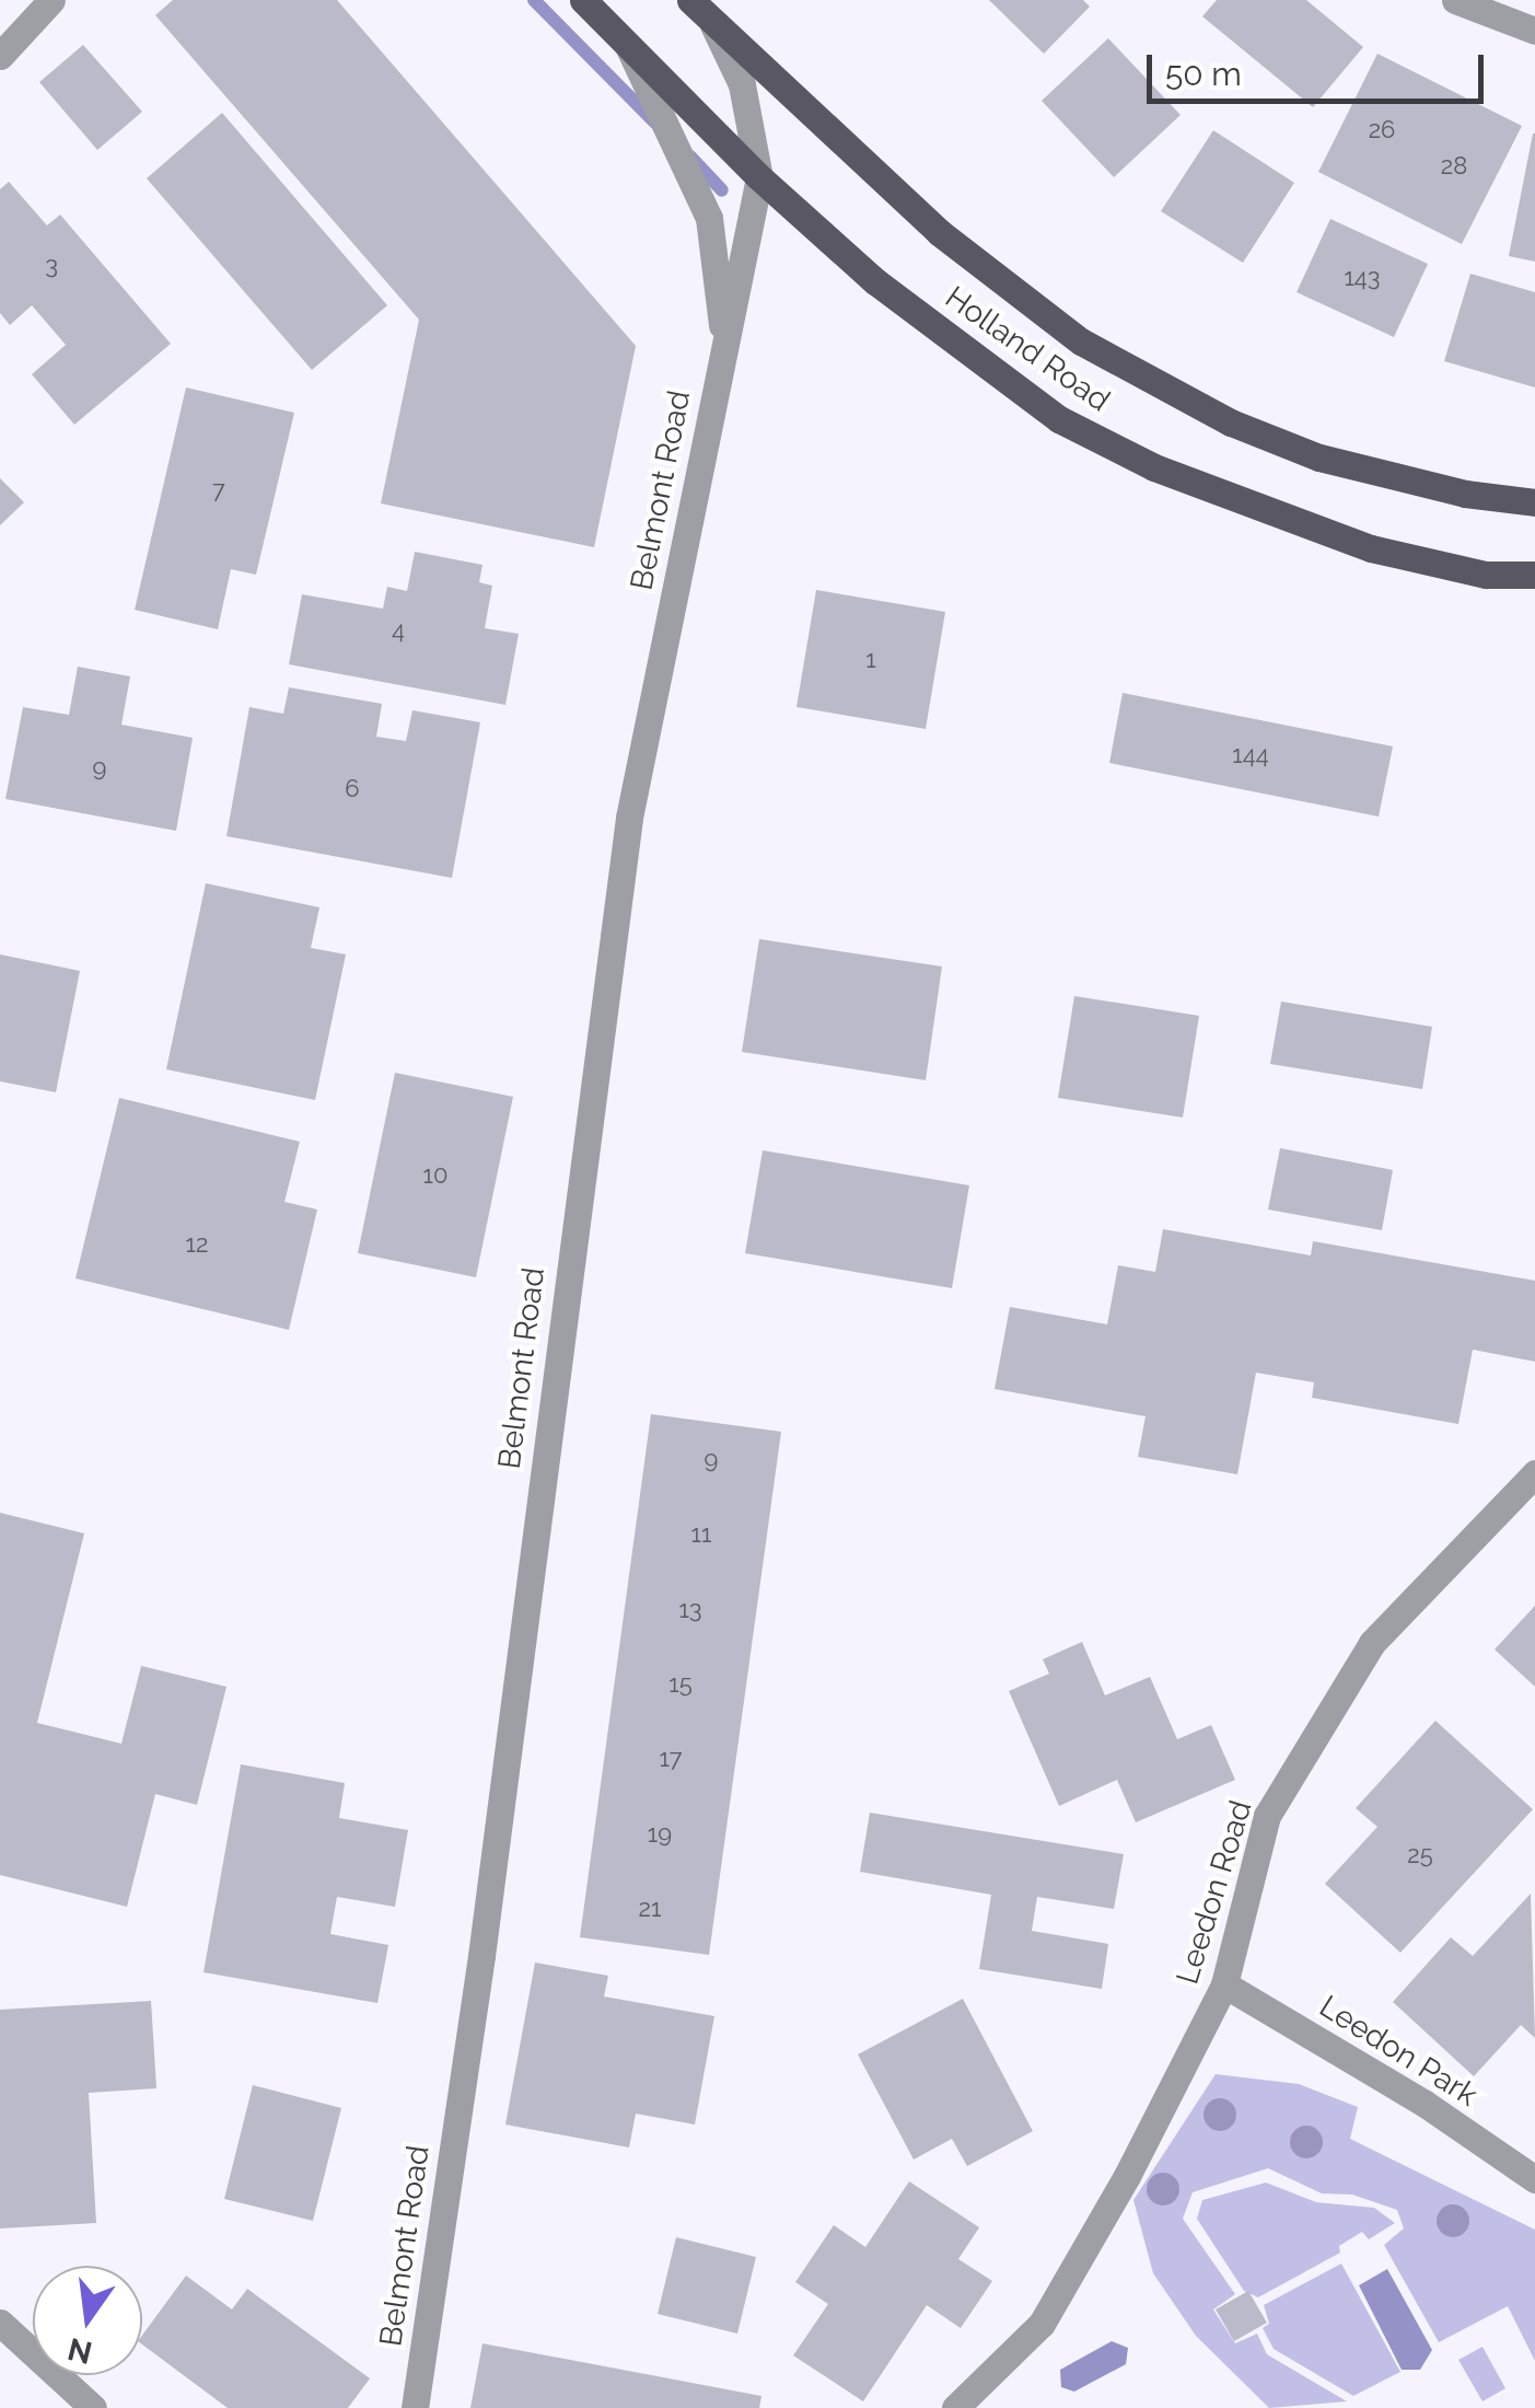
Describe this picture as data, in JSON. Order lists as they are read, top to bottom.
{
  "streets": {
    "main road": ["Holland Road"],
    "street": ["Belmont Road", "Leedon Road", "Leedon Park"]
  },
  "crossings": [
    ["Holland Road", "Belmont Road"],
    ["Leedon Road", "Leedon Park"]
  ],
  "house_numbers": [
    "26",
    "28",
    "3",
    "143",
    "7",
    "4",
    "1",
    "144",
    "9",
    "6",
    "10",
    "12",
    "9",
    "11",
    "13",
    "15",
    "17",
    "19",
    "25",
    "21"
  ],
  "scale_bar": "50 m",
  "north": "bottom"
}
